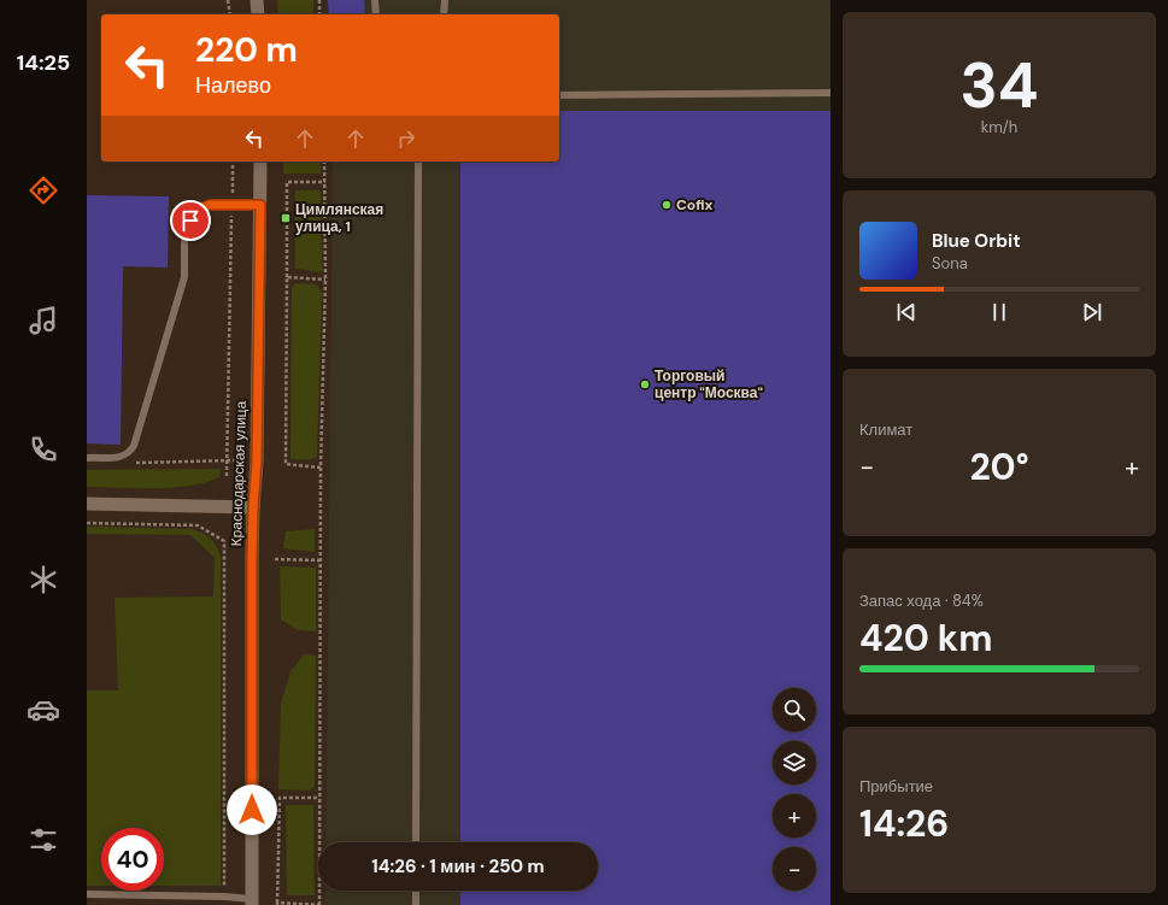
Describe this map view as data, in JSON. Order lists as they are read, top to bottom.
{
  "streets": {
    "street": ["Краснодарская улица"]
  },
  "places": {
    "other": ["Cofix", "Торговый центр \"Москва\""],
    "transit": ["Цимлянская улица, 1"]
  },
  "page": {
    "tabs": "14:25",
    "tile": [
      ["34", "km/h"],
      "Климат",
      ["Запас хода · 84%", "420 km"],
      ["Прибытие", "14:26"]
    ],
    "turn": ["220 m", "Налево"],
    "song": ["Blue Orbit", "Sona"],
    "heat": ["−", "20°", "+"],
    "map_buttons": ["+", "−"],
    "limit": "40",
    "trip": "14:26 · 1 мин · 250 m"
  }
}
